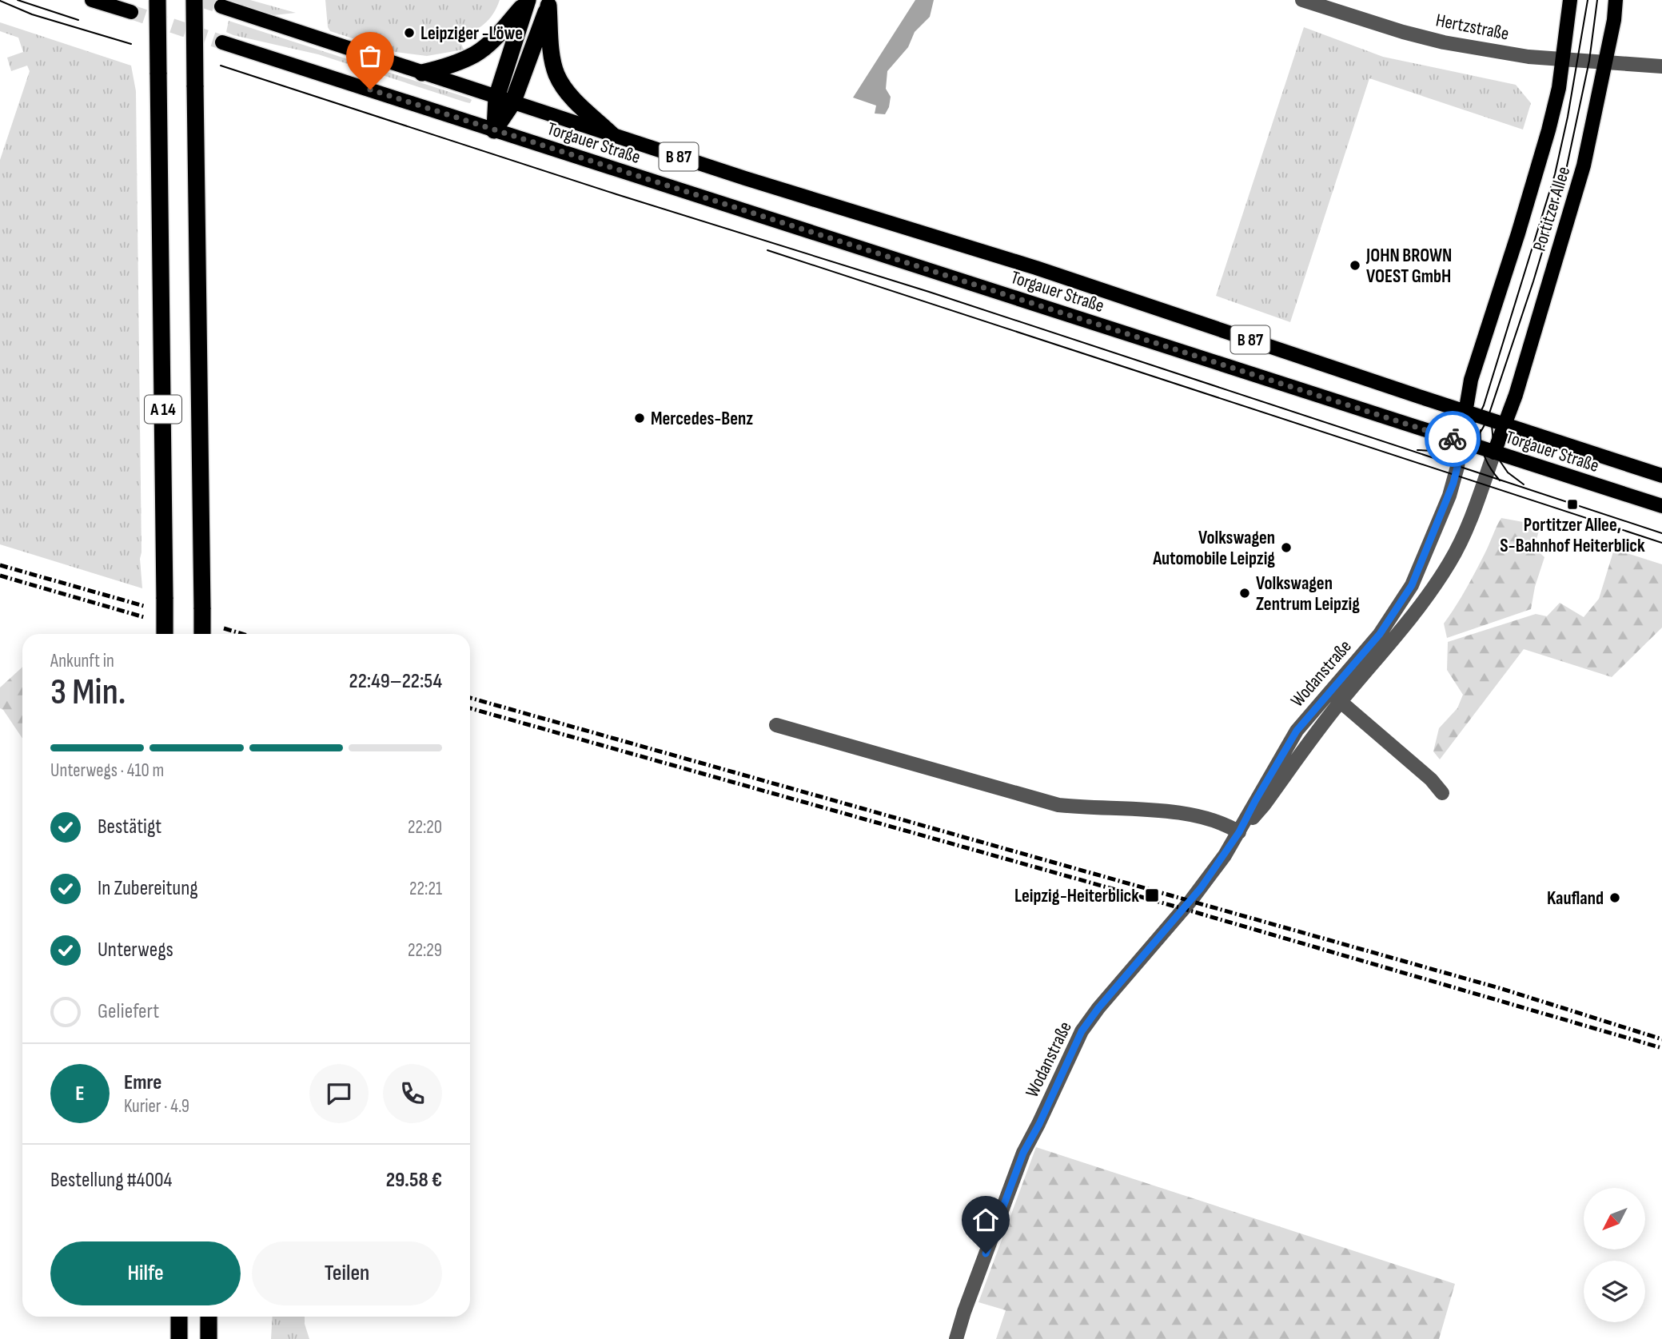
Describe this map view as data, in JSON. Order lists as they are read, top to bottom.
{
  "streets": {
    "highway": ["A 14"],
    "main road": [
      "Torgauer Straße",
      "B 87",
      "Portitzer Allee",
      "Wodanstraße"
    ],
    "street": ["Hertzstraße"]
  },
  "crossings": [
    ["Hertzstraße", "Portitzer Allee"],
    ["Torgauer Straße", "B 87"],
    ["Torgauer Straße", "Portitzer Allee"],
    ["Torgauer Straße", "Wodanstraße"],
    ["Portitzer Allee", "Wodanstraße"]
  ],
  "places": {
    "other": [
      "Leipziger -Löwe",
      "JOHN BROWN VOEST GmbH",
      "Mercedes-Benz",
      "Volkswagen Automobile Leipzig",
      "Volkswagen Zentrum Leipzig",
      "Kaufland"
    ],
    "transit": ["Portitzer Allee, S-Bahnhof Heiterblick", "Leipzig-Heiterblick"]
  },
  "north": "bottom left",
  "page": {
    "heading": ["3 Min.", "Ankunft in", "22:49–22:54"],
    "panel": [
      "Emre",
      "Kurier · 4.9",
      "Bestellung #4004",
      "29.58 €"
    ],
    "bar": "Unterwegs · 410 m",
    "list": [
      ["Bestätigt", "22:20"],
      ["In Zubereitung", "22:21"],
      ["Unterwegs", "22:29"],
      "Geliefert"
    ],
    "round": "E",
    "buttons": ["Hilfe", "Teilen"]
  }
}
